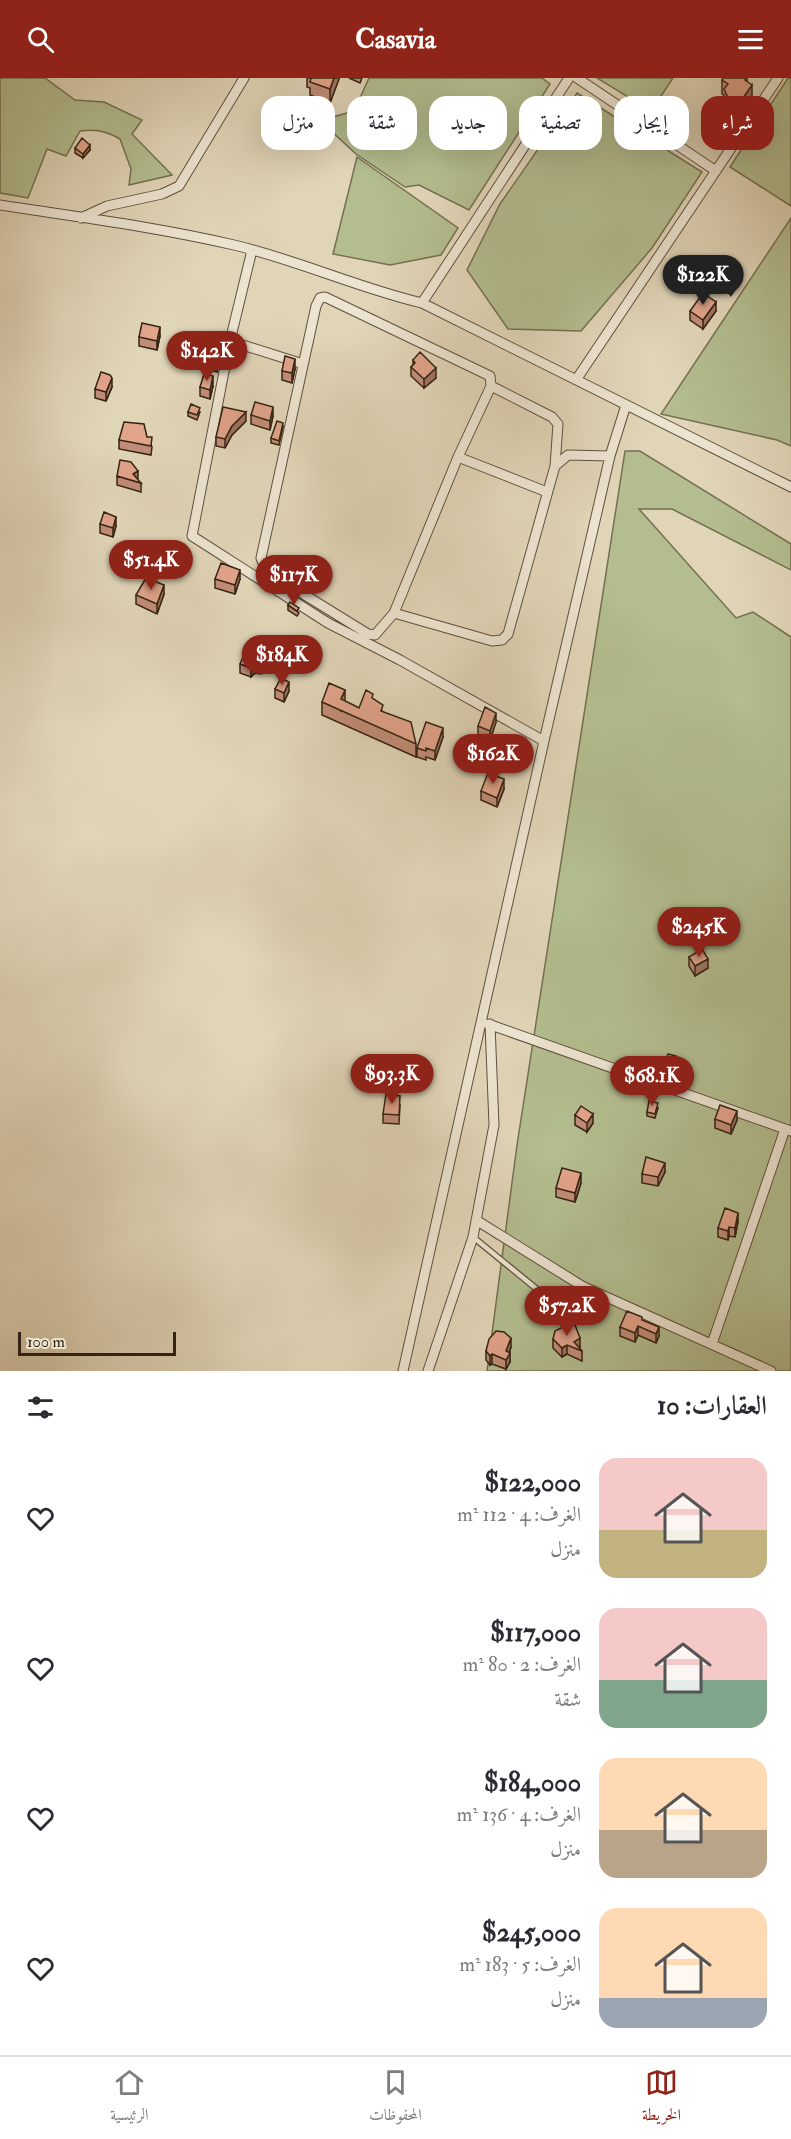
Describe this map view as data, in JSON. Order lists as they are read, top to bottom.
{
  "scale_bar": "100 m",
  "page": {
    "header": "Casavia",
    "chip": [
      "شراء",
      "إيجار",
      "تصفية",
      "جديد",
      "شقة",
      "منزل"
    ],
    "price": [
      "$122K",
      "$142K",
      "$51.4K",
      "$117K",
      "$184K",
      "$162K",
      "$245K",
      "$93.3K",
      "$68.1K",
      "$57.2K"
    ],
    "scale": "100 m",
    "heading": "العقارات: 10",
    "list": [
      {
        "name": "$122,000",
        "note": "الغرف: 4 · 112 m² · منزل"
      },
      {
        "name": "$117,000",
        "note": "الغرف: 2 · 80 m² · شقة"
      },
      {
        "name": "$184,000",
        "note": "الغرف: 4 · 136 m² · منزل"
      },
      {
        "name": "$245,000",
        "note": "الغرف: 5 · 183 m² · منزل"
      }
    ],
    "tabs": ["الخريطة", "المحفوظات", "الرئيسية"]
  }
}
